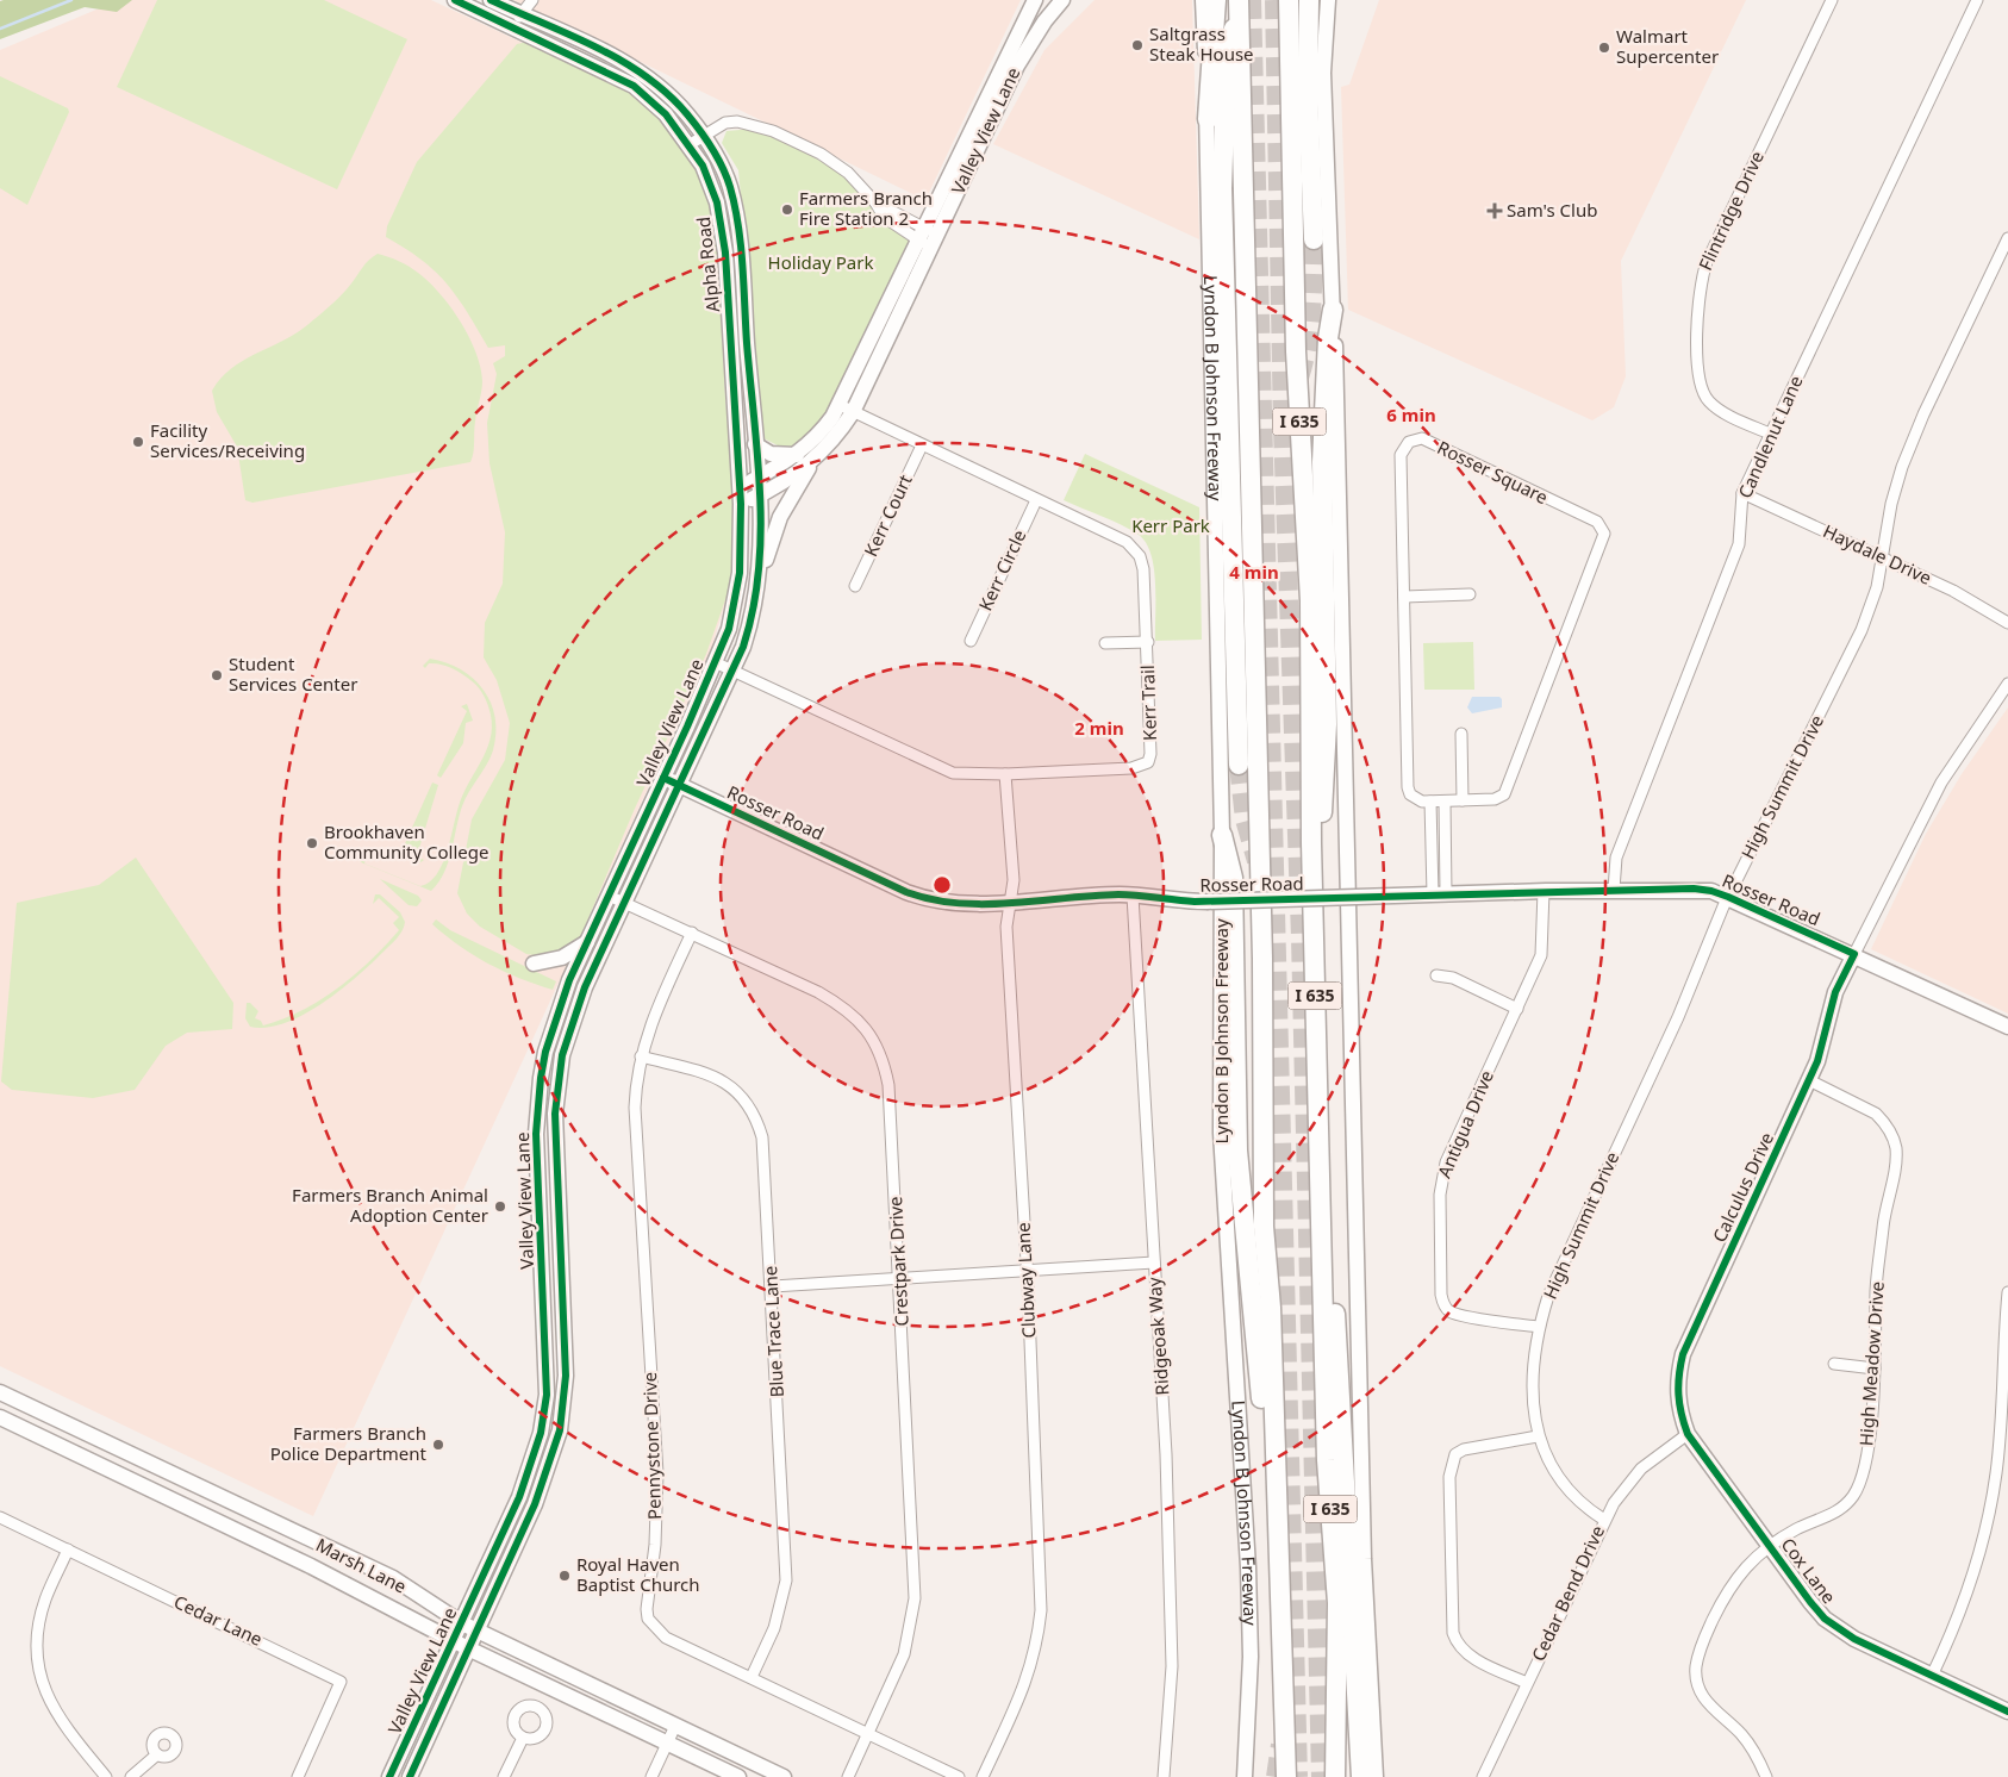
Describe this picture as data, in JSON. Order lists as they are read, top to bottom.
{
  "streets": {
    "highway": ["Lyndon B Johnson Freeway", "I 635"],
    "main road": [
      "Valley View Lane",
      "Alpha Road",
      "Rosser Road",
      "Calculus Drive",
      "Marsh Lane",
      "Cox Lane"
    ],
    "street": [
      "Flintridge Drive",
      "Candlenut Lane",
      "Rosser Square",
      "Kerr Court",
      "Haydale Drive",
      "Kerr Circle",
      "Kerr Trail",
      "High Summit Drive",
      "Antigua Drive",
      "Crestpark Drive",
      "Clubway Lane",
      "Blue Trace Lane",
      "Ridgeoak Way",
      "High Meadow Drive",
      "Pennystone Drive",
      "Cedar Bend Drive",
      "Cedar Lane"
    ]
  },
  "crossings": [
    ["Valley View Lane", "Alpha Road"],
    ["Valley View Lane", "Kerr Trail"],
    ["Valley View Lane", "Rosser Road"],
    ["Valley View Lane", "Crestpark Drive"],
    ["Valley View Lane", "Marsh Lane"],
    ["Flintridge Drive", "Candlenut Lane"],
    ["Candlenut Lane", "Haydale Drive"],
    ["Candlenut Lane", "Rosser Road"],
    ["Kerr Court", "Kerr Trail"],
    ["Haydale Drive", "High Summit Drive"],
    ["Kerr Circle", "Kerr Trail"],
    ["Kerr Trail", "Clubway Lane"],
    ["High Summit Drive", "Rosser Road"],
    ["High Summit Drive", "Antigua Drive"],
    ["High Summit Drive", "Cedar Bend Drive"],
    ["Rosser Road", "Antigua Drive"],
    ["Rosser Road", "Calculus Drive"],
    ["Rosser Road", "Clubway Lane"],
    ["Rosser Road", "Ridgeoak Way"],
    ["Calculus Drive", "High Meadow Drive"],
    ["Calculus Drive", "Cox Lane"],
    ["Calculus Drive", "Cedar Bend Drive"],
    ["Crestpark Drive", "Pennystone Drive"],
    ["Blue Trace Lane", "Pennystone Drive"],
    ["High Meadow Drive", "Cox Lane"],
    ["Cox Lane", "Cedar Bend Drive"]
  ],
  "parks": ["Holiday Park", "Kerr Park"],
  "places": {
    "other": [
      "Saltgrass Steak House",
      "Walmart Supercenter",
      "Farmers Branch Fire Station 2",
      "Facility Services/Receiving",
      "Student Services Center",
      "Brookhaven Community College",
      "Farmers Branch Animal Adoption Center",
      "Farmers Branch Police Department",
      "Royal Haven Baptist Church"
    ],
    "health": ["Sam's Club"]
  },
  "rings": ["6 min", "4 min", "2 min"]
}
